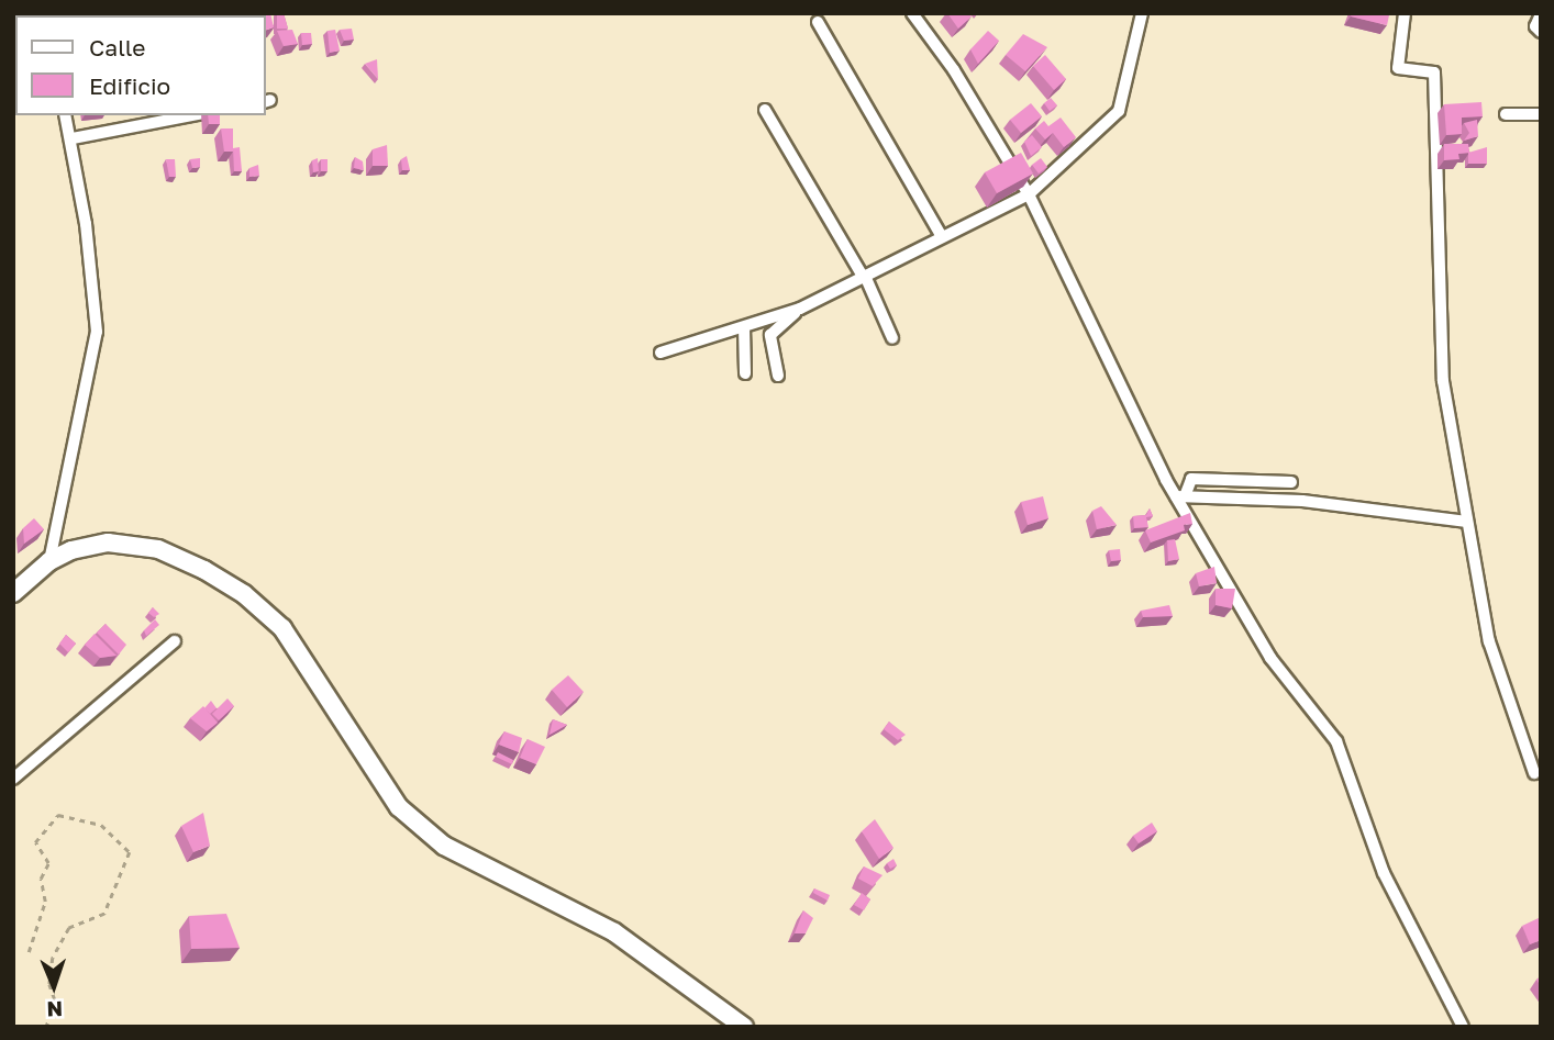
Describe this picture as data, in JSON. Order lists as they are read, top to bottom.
{
  "legend": ["Calle", "Edificio"],
  "north": "bottom"
}
